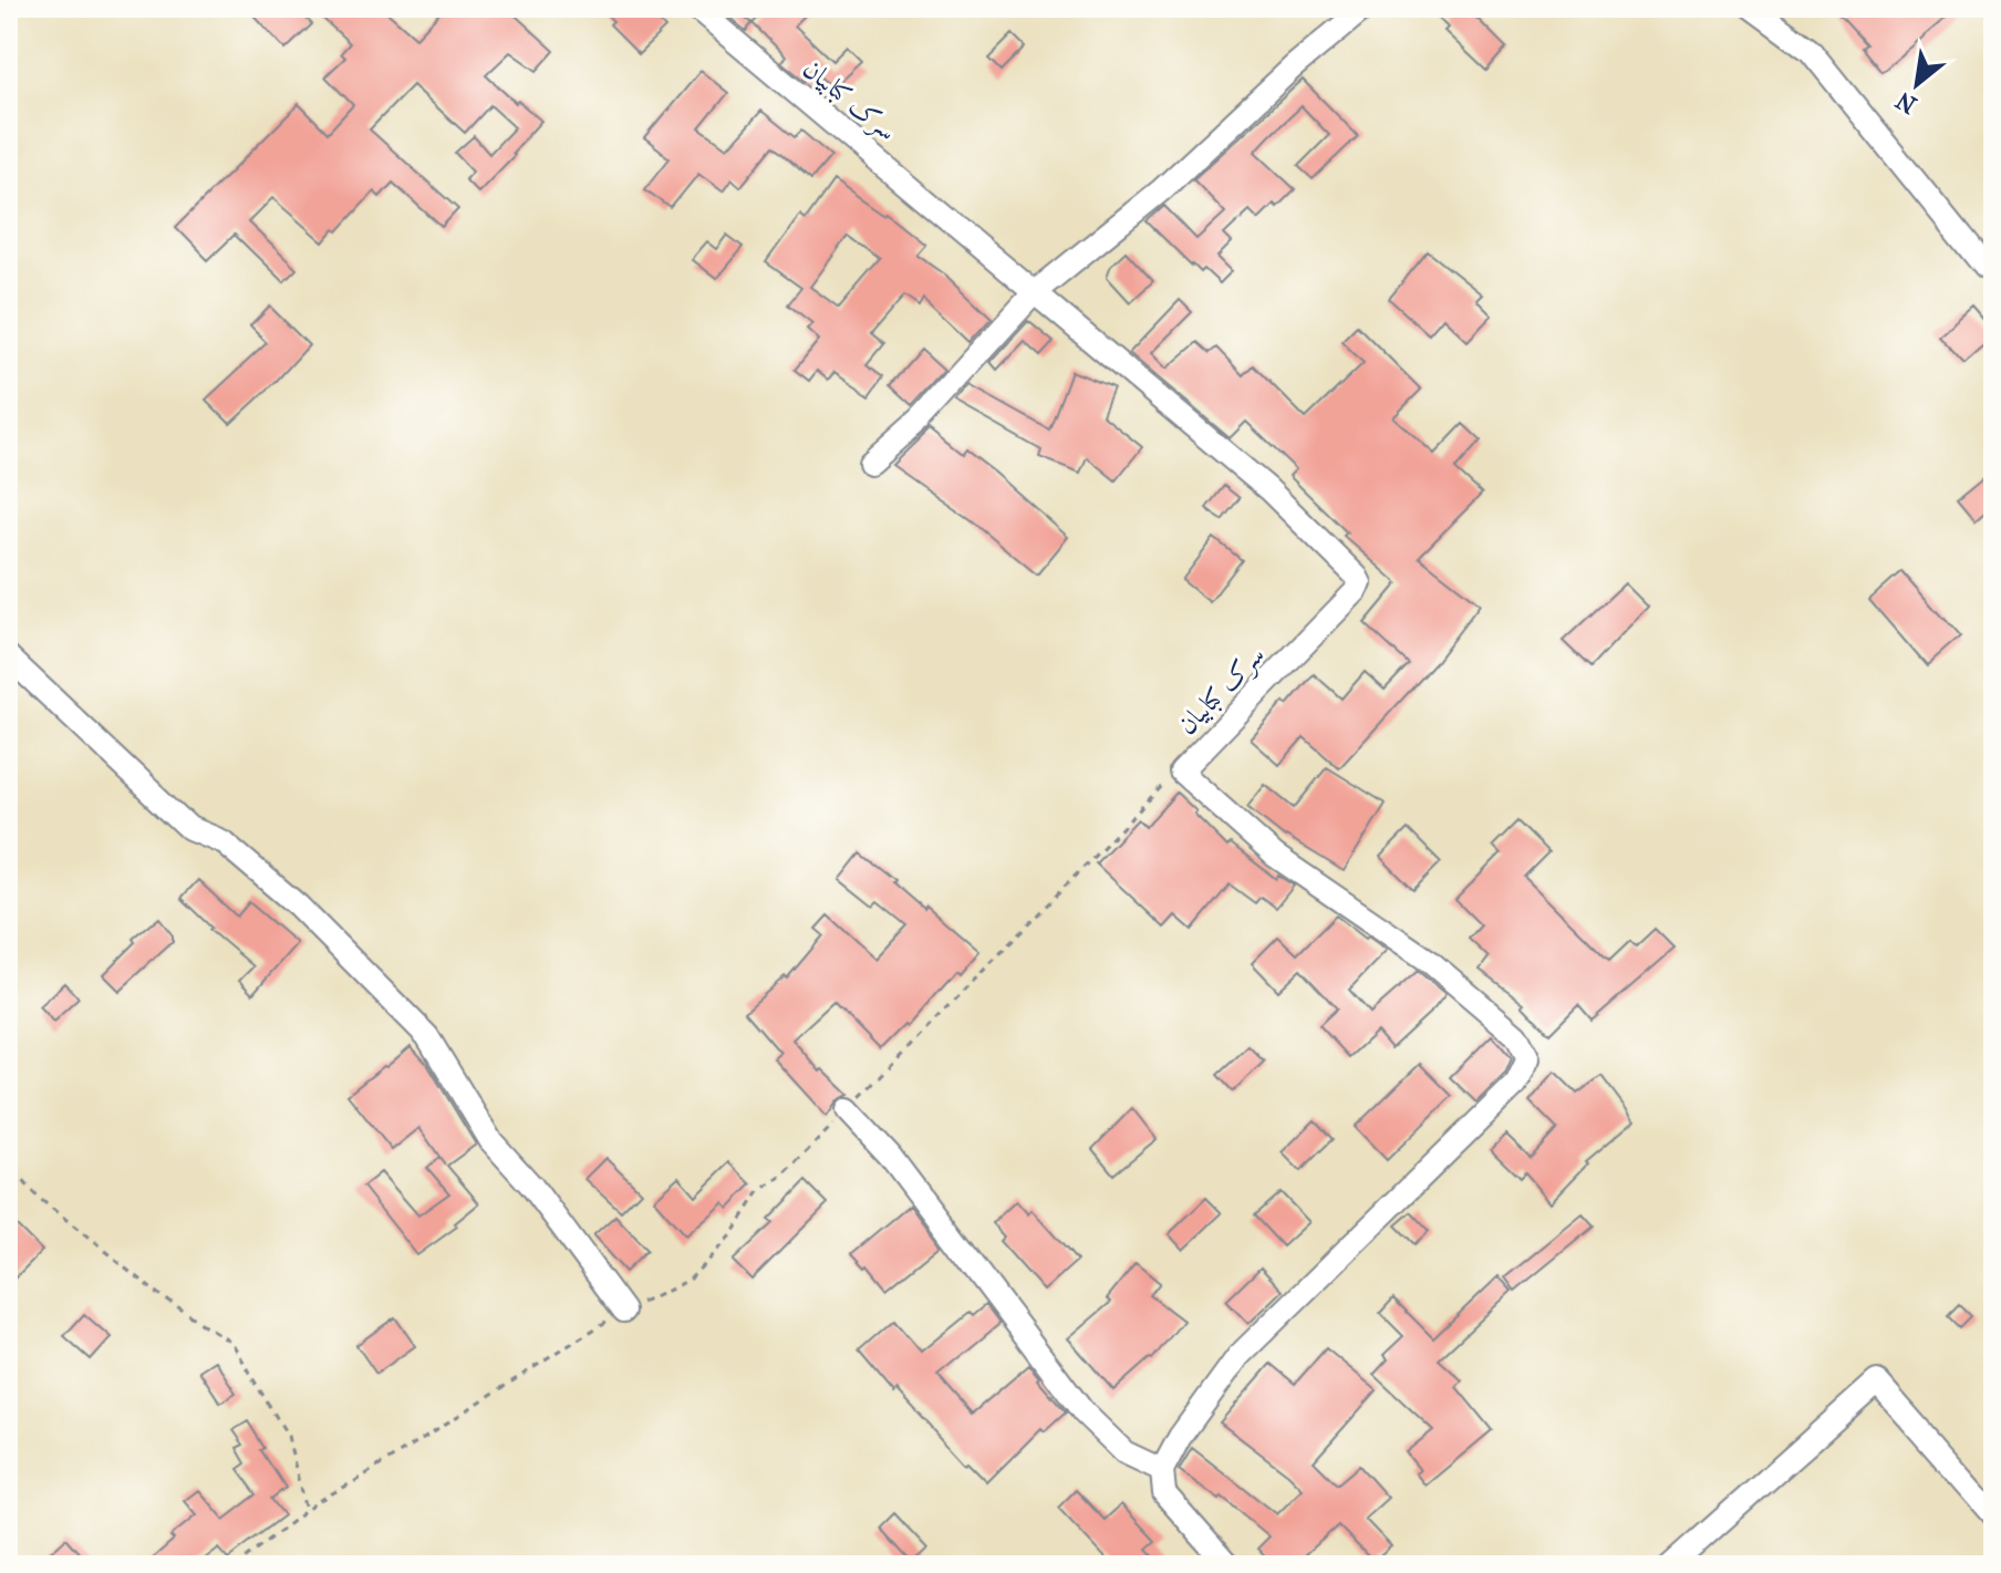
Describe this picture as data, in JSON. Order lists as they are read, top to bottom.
{
  "streets": {
    "street": ["سرک کبابیان"]
  },
  "north": "bottom left"
}
